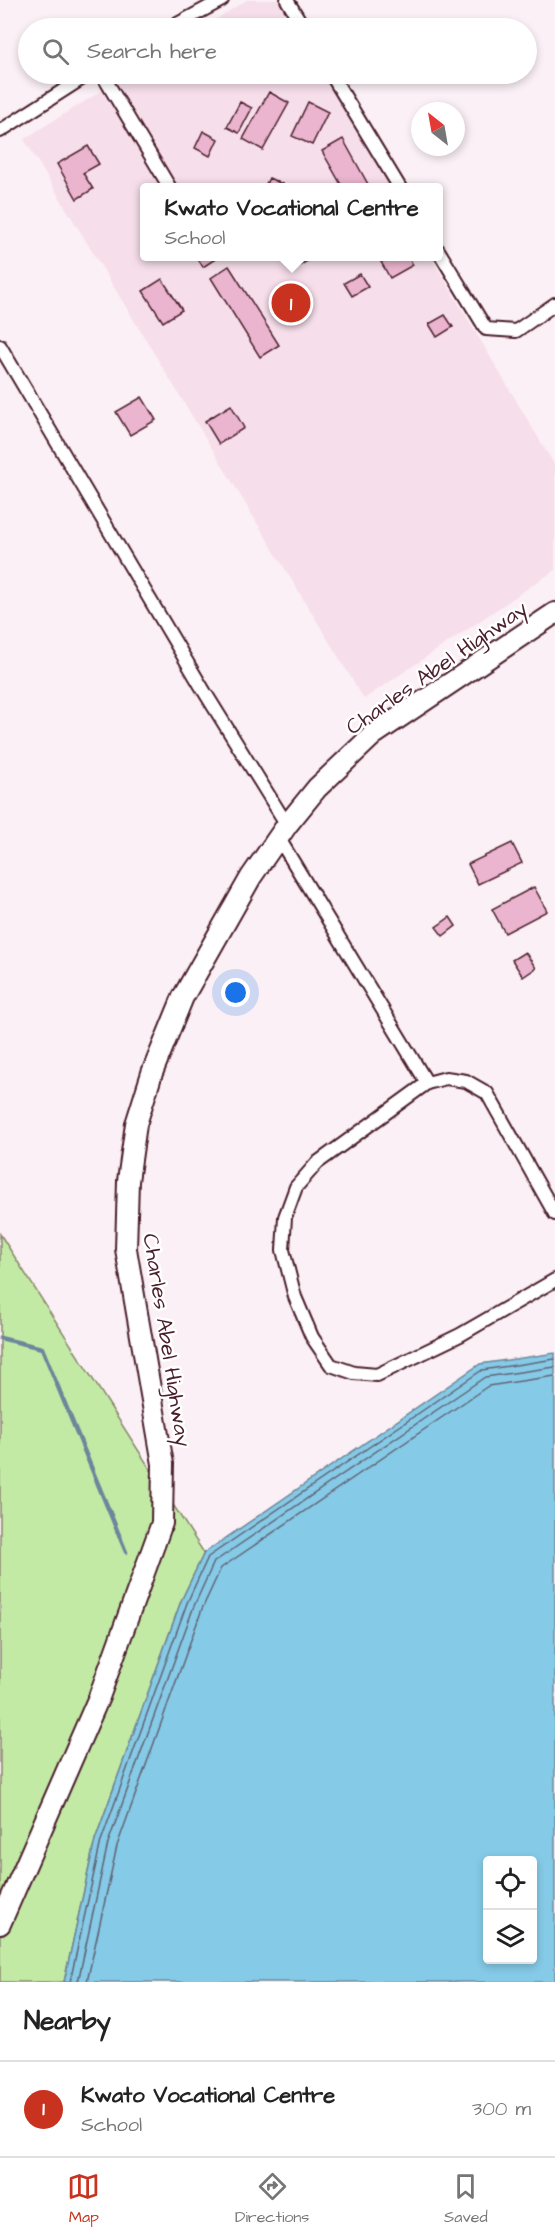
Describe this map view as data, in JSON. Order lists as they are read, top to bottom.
{
  "streets": {
    "main road": ["Charles Abel Highway"]
  },
  "north": "top left",
  "page": {
    "search": "Search here",
    "popup": ["Kwato Vocational Centre", "School"],
    "pins": "1",
    "heading": "Nearby",
    "list": [
      {
        "mark": "1",
        "name": "Kwato Vocational Centre",
        "note": "School",
        "value": "300 m"
      }
    ],
    "nav": ["Map", "Directions", "Saved"]
  }
}
